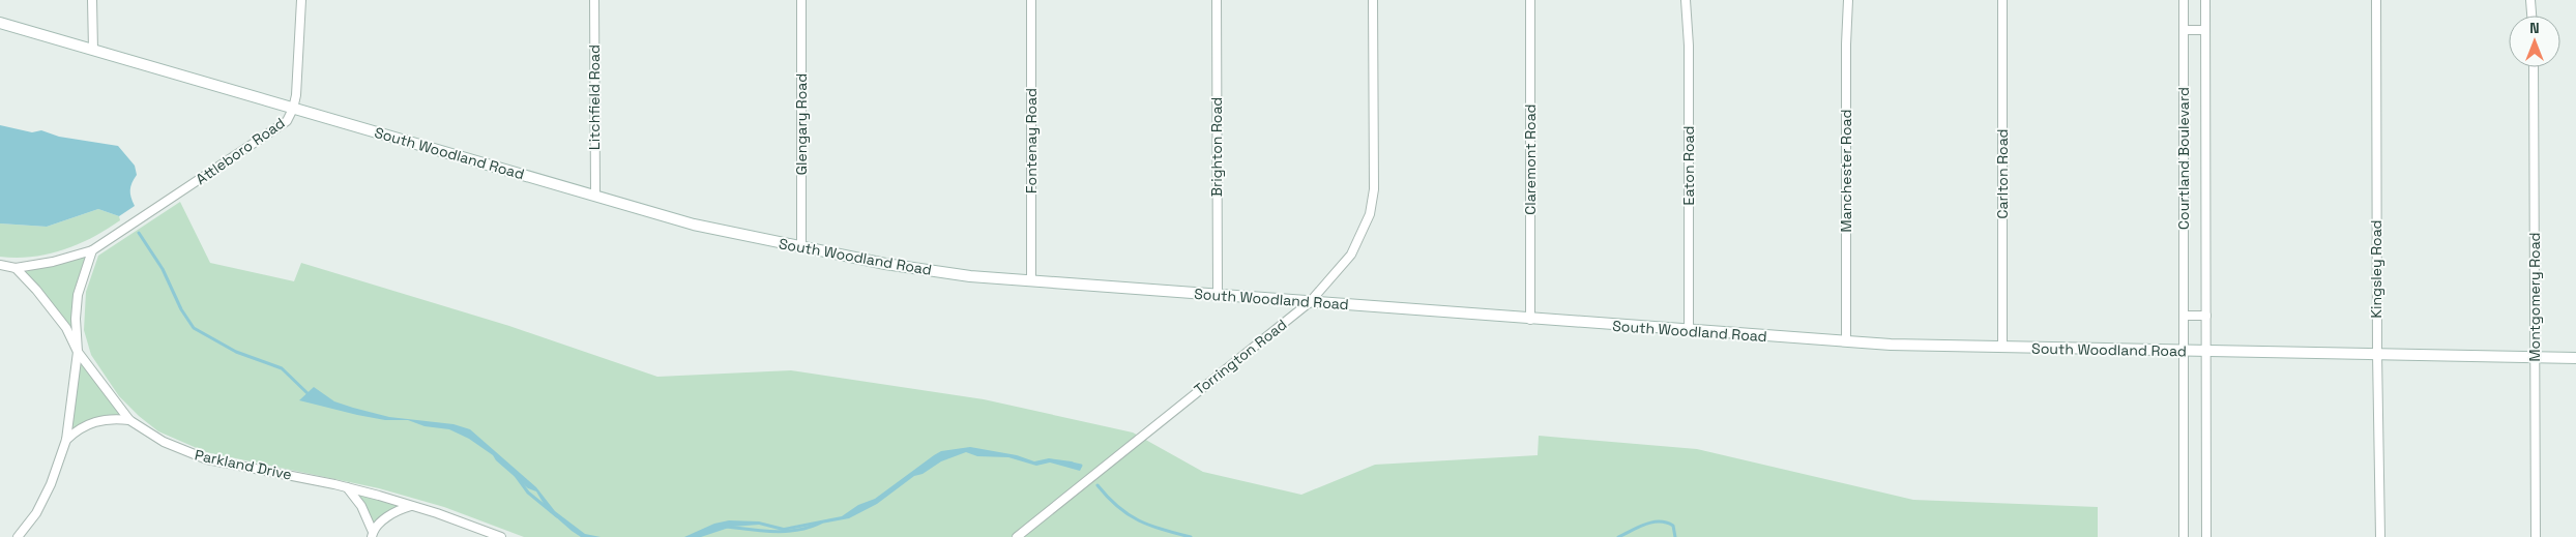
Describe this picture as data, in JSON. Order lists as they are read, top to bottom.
{
  "streets": {
    "street": [
      "Litchfield Road",
      "Glengary Road",
      "Fontenay Road",
      "Brighton Road",
      "Attleboro Road",
      "South Woodland Road",
      "Courtland Boulevard",
      "Claremont Road",
      "Eaton Road",
      "Manchester Road",
      "Carlton Road",
      "Kingsley Road",
      "Montgomery Road",
      "Torrington Road",
      "Parkland Drive"
    ]
  },
  "crossings": [
    ["Litchfield Road", "South Woodland Road"],
    ["Glengary Road", "South Woodland Road"],
    ["Fontenay Road", "South Woodland Road"],
    ["Brighton Road", "South Woodland Road"],
    ["Attleboro Road", "South Woodland Road"],
    ["Attleboro Road", "Parkland Drive"],
    ["South Woodland Road", "Courtland Boulevard"],
    ["South Woodland Road", "Claremont Road"],
    ["South Woodland Road", "Eaton Road"],
    ["South Woodland Road", "Manchester Road"],
    ["South Woodland Road", "Carlton Road"],
    ["South Woodland Road", "Kingsley Road"],
    ["South Woodland Road", "Montgomery Road"],
    ["South Woodland Road", "Torrington Road"]
  ],
  "north": "top"
}
